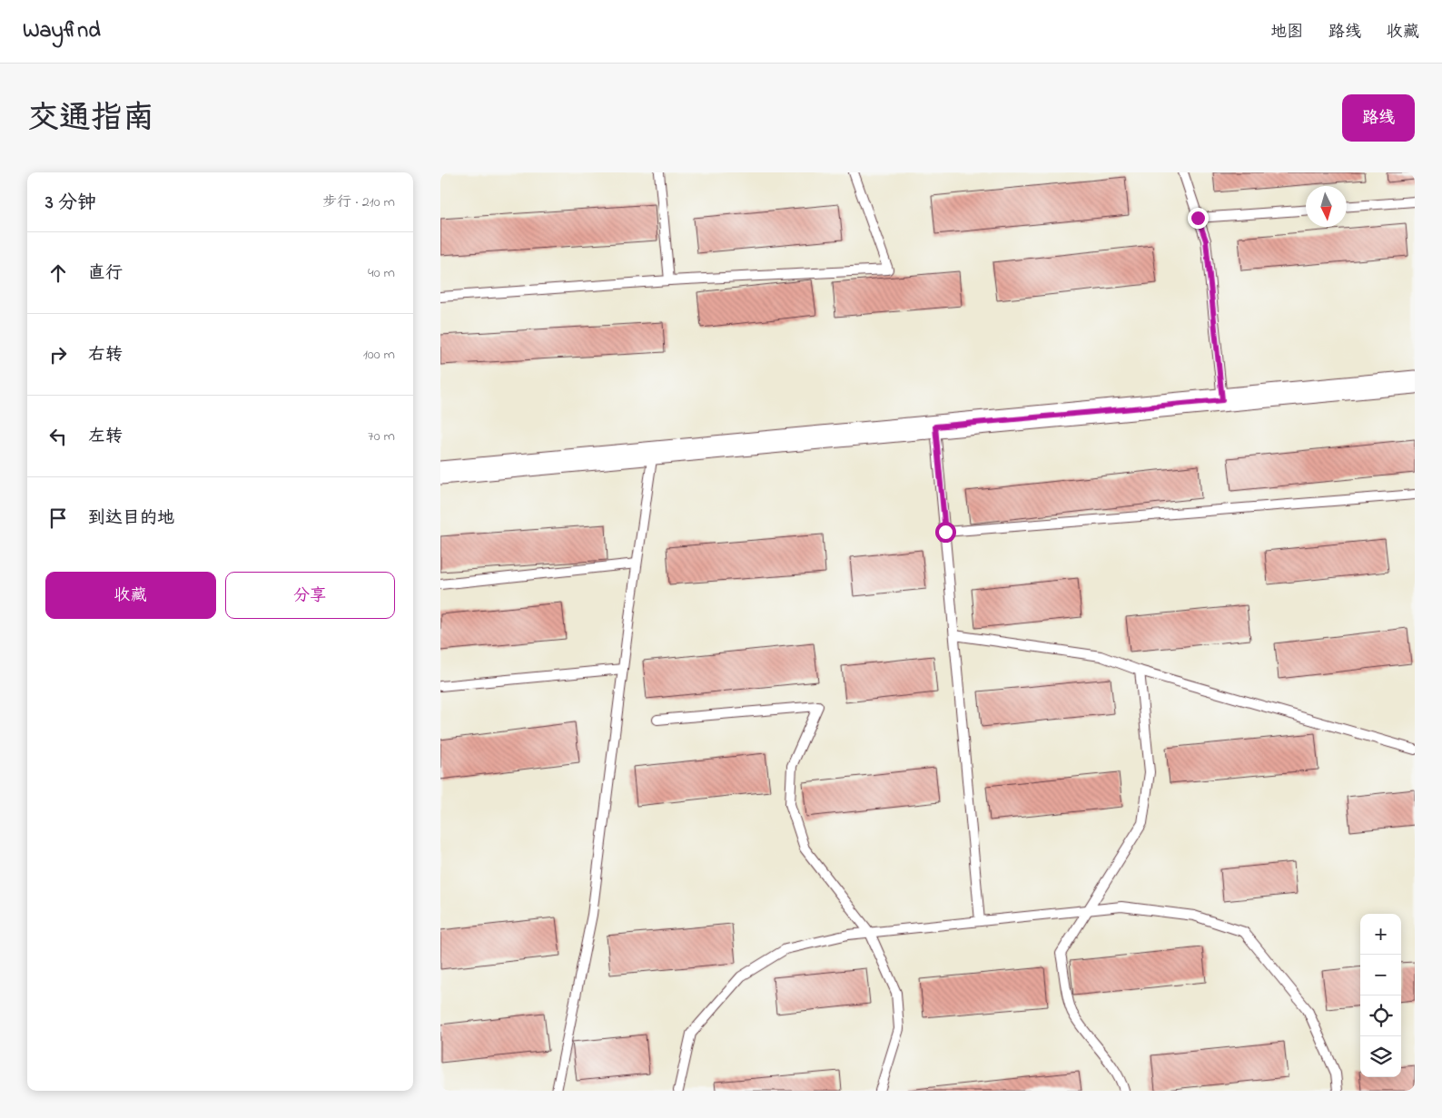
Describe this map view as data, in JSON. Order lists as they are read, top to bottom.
{
  "north": "bottom",
  "page": {
    "header": "Wayfind",
    "nav": ["地图", "路线", "收藏"],
    "title": "交通指南",
    "buttons": [
      "路线",
      ["收藏", "分享"]
    ],
    "heading": ["3 分钟", "步行 · 210 m"],
    "list": [
      ["直行", "40 m"],
      ["右转", "100 m"],
      ["左转", "70 m"],
      "到达目的地"
    ],
    "map_buttons": ["+", "−"]
  }
}
